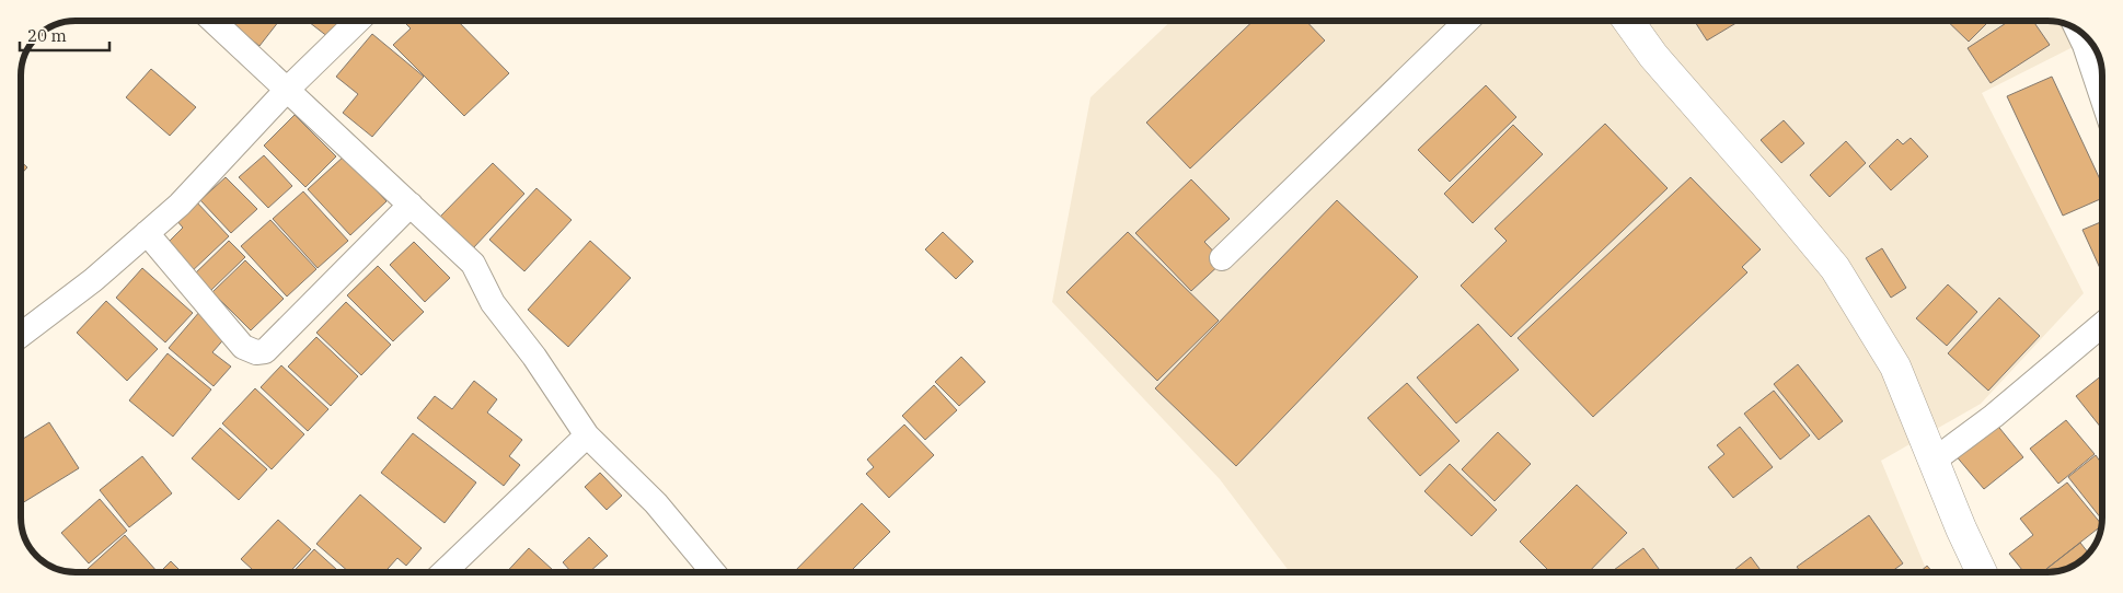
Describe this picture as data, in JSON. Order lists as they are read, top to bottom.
{
  "scale_bar": "20 m"
}
